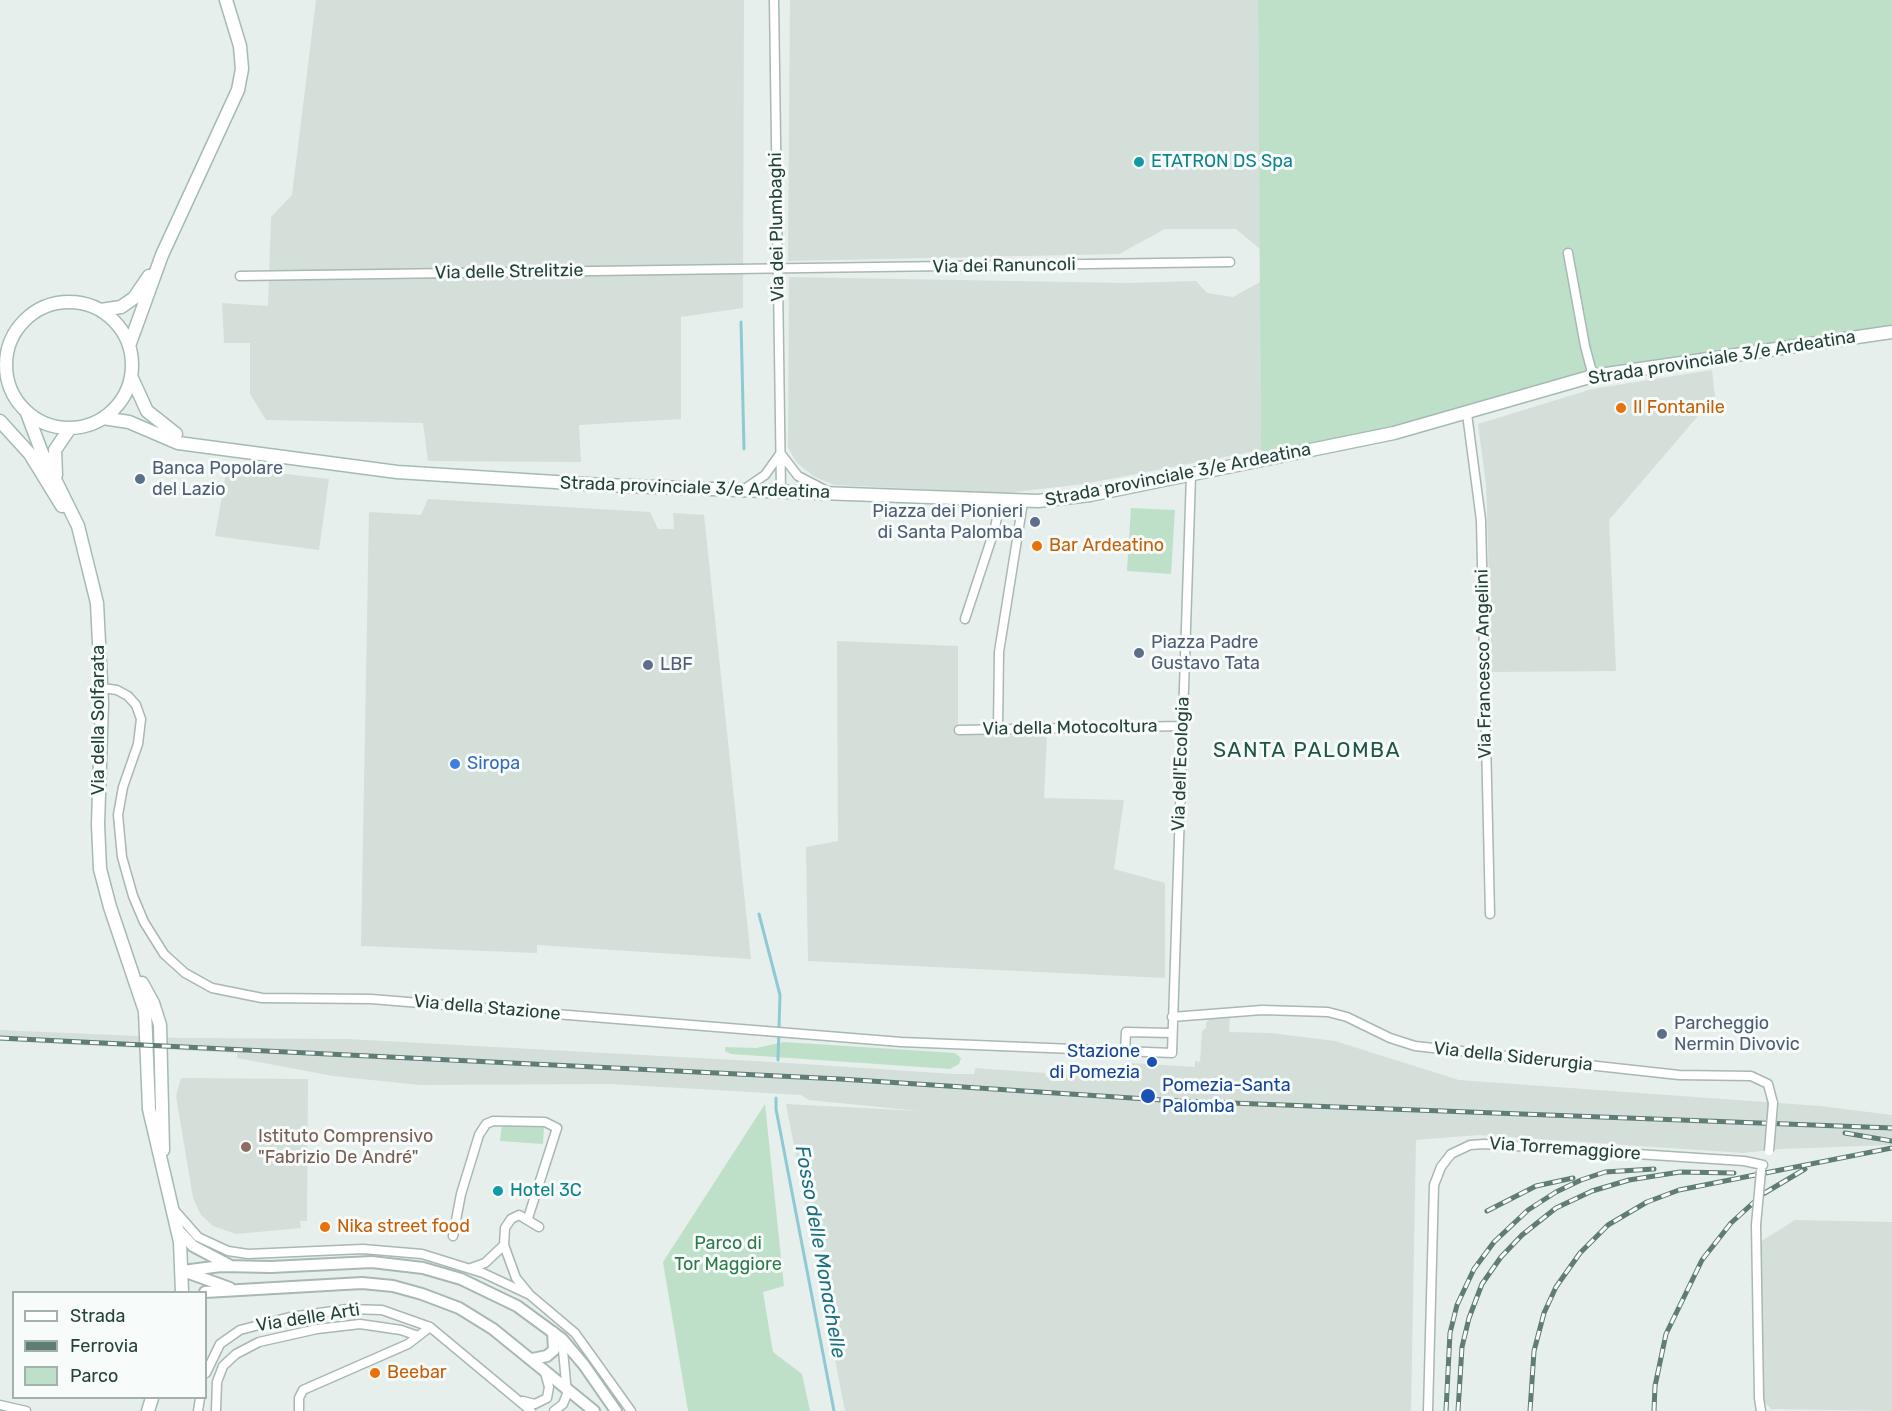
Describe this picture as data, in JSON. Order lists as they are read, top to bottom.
{
  "streets": {
    "main road": ["Strada provinciale 3/e Ardeatina", "Via della Solfarata"],
    "street": [
      "Via dei Plumbaghi",
      "Via dei Ranuncoli",
      "Via delle Strelitzie",
      "Via Francesco Angelini",
      "Via della Motocoltura",
      "Via dell'Ecologia",
      "Via della Stazione",
      "Via della Siderurgia",
      "Via Torremaggiore",
      "Via delle Arti"
    ]
  },
  "crossings": [
    ["Via dei Plumbaghi", "Via dei Ranuncoli"],
    ["Via dei Plumbaghi", "Via delle Strelitzie"],
    ["Via dei Plumbaghi", "Strada provinciale 3/e Ardeatina"],
    ["Via dei Ranuncoli", "Via delle Strelitzie"],
    ["Strada provinciale 3/e Ardeatina", "Via Francesco Angelini"],
    ["Strada provinciale 3/e Ardeatina", "Via della Solfarata"],
    ["Strada provinciale 3/e Ardeatina", "Via dell'Ecologia"],
    ["Via della Solfarata", "Via della Stazione"],
    ["Via della Motocoltura", "Via dell'Ecologia"],
    ["Via dell'Ecologia", "Via della Siderurgia"],
    ["Via della Siderurgia", "Via Torremaggiore"]
  ],
  "districts": ["SANTA PALOMBA"],
  "water": ["Fosso delle Monachelle"],
  "parks": ["Parco di Tor Maggiore"],
  "places": [
    "ETATRON DS Spa",
    "Il Fontanile",
    "Banca Popolare del Lazio",
    "Piazza dei Pionieri di Santa Palomba",
    "Bar Ardeatino",
    "Piazza Padre Gustavo Tata",
    "LBF",
    "Siropa",
    "Parcheggio Nermin Divovic",
    "Stazione di Pomezia",
    "Pomezia-Santa Palomba",
    "Istituto Comprensivo \"Fabrizio De André\"",
    "Hotel 3C",
    "Nika street food",
    "Beebar"
  ],
  "legend": ["Strada", "Ferrovia", "Parco"]
}
